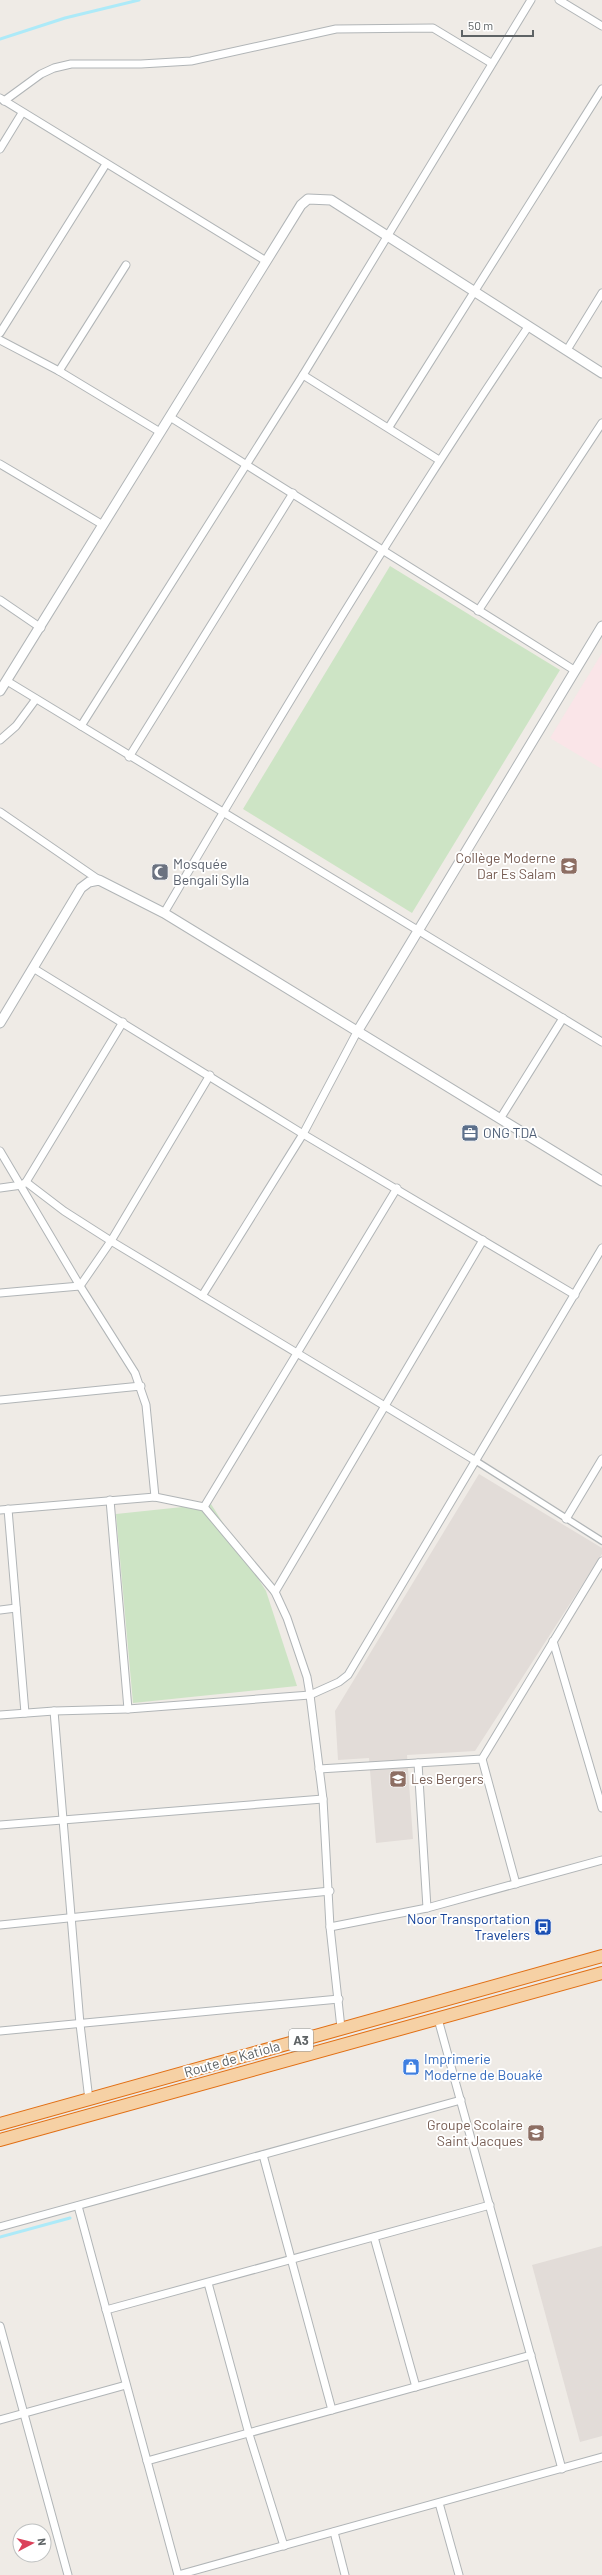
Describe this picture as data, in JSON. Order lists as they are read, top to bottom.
{
  "streets": {
    "highway": ["A3", "Route de Katiola"]
  },
  "places": {
    "school or university": ["Collège Moderne Dar Es Salam", "Les Bergers", "Groupe Scolaire Saint Jacques"],
    "mosque": ["Mosquée Bengali Sylla"],
    "office": ["ONG TDA"],
    "bus stop": ["Noor Transportation Travelers"],
    "shop": ["Imprimerie Moderne de Bouaké"]
  },
  "scale_bar": "50 m",
  "north": "right"
}
